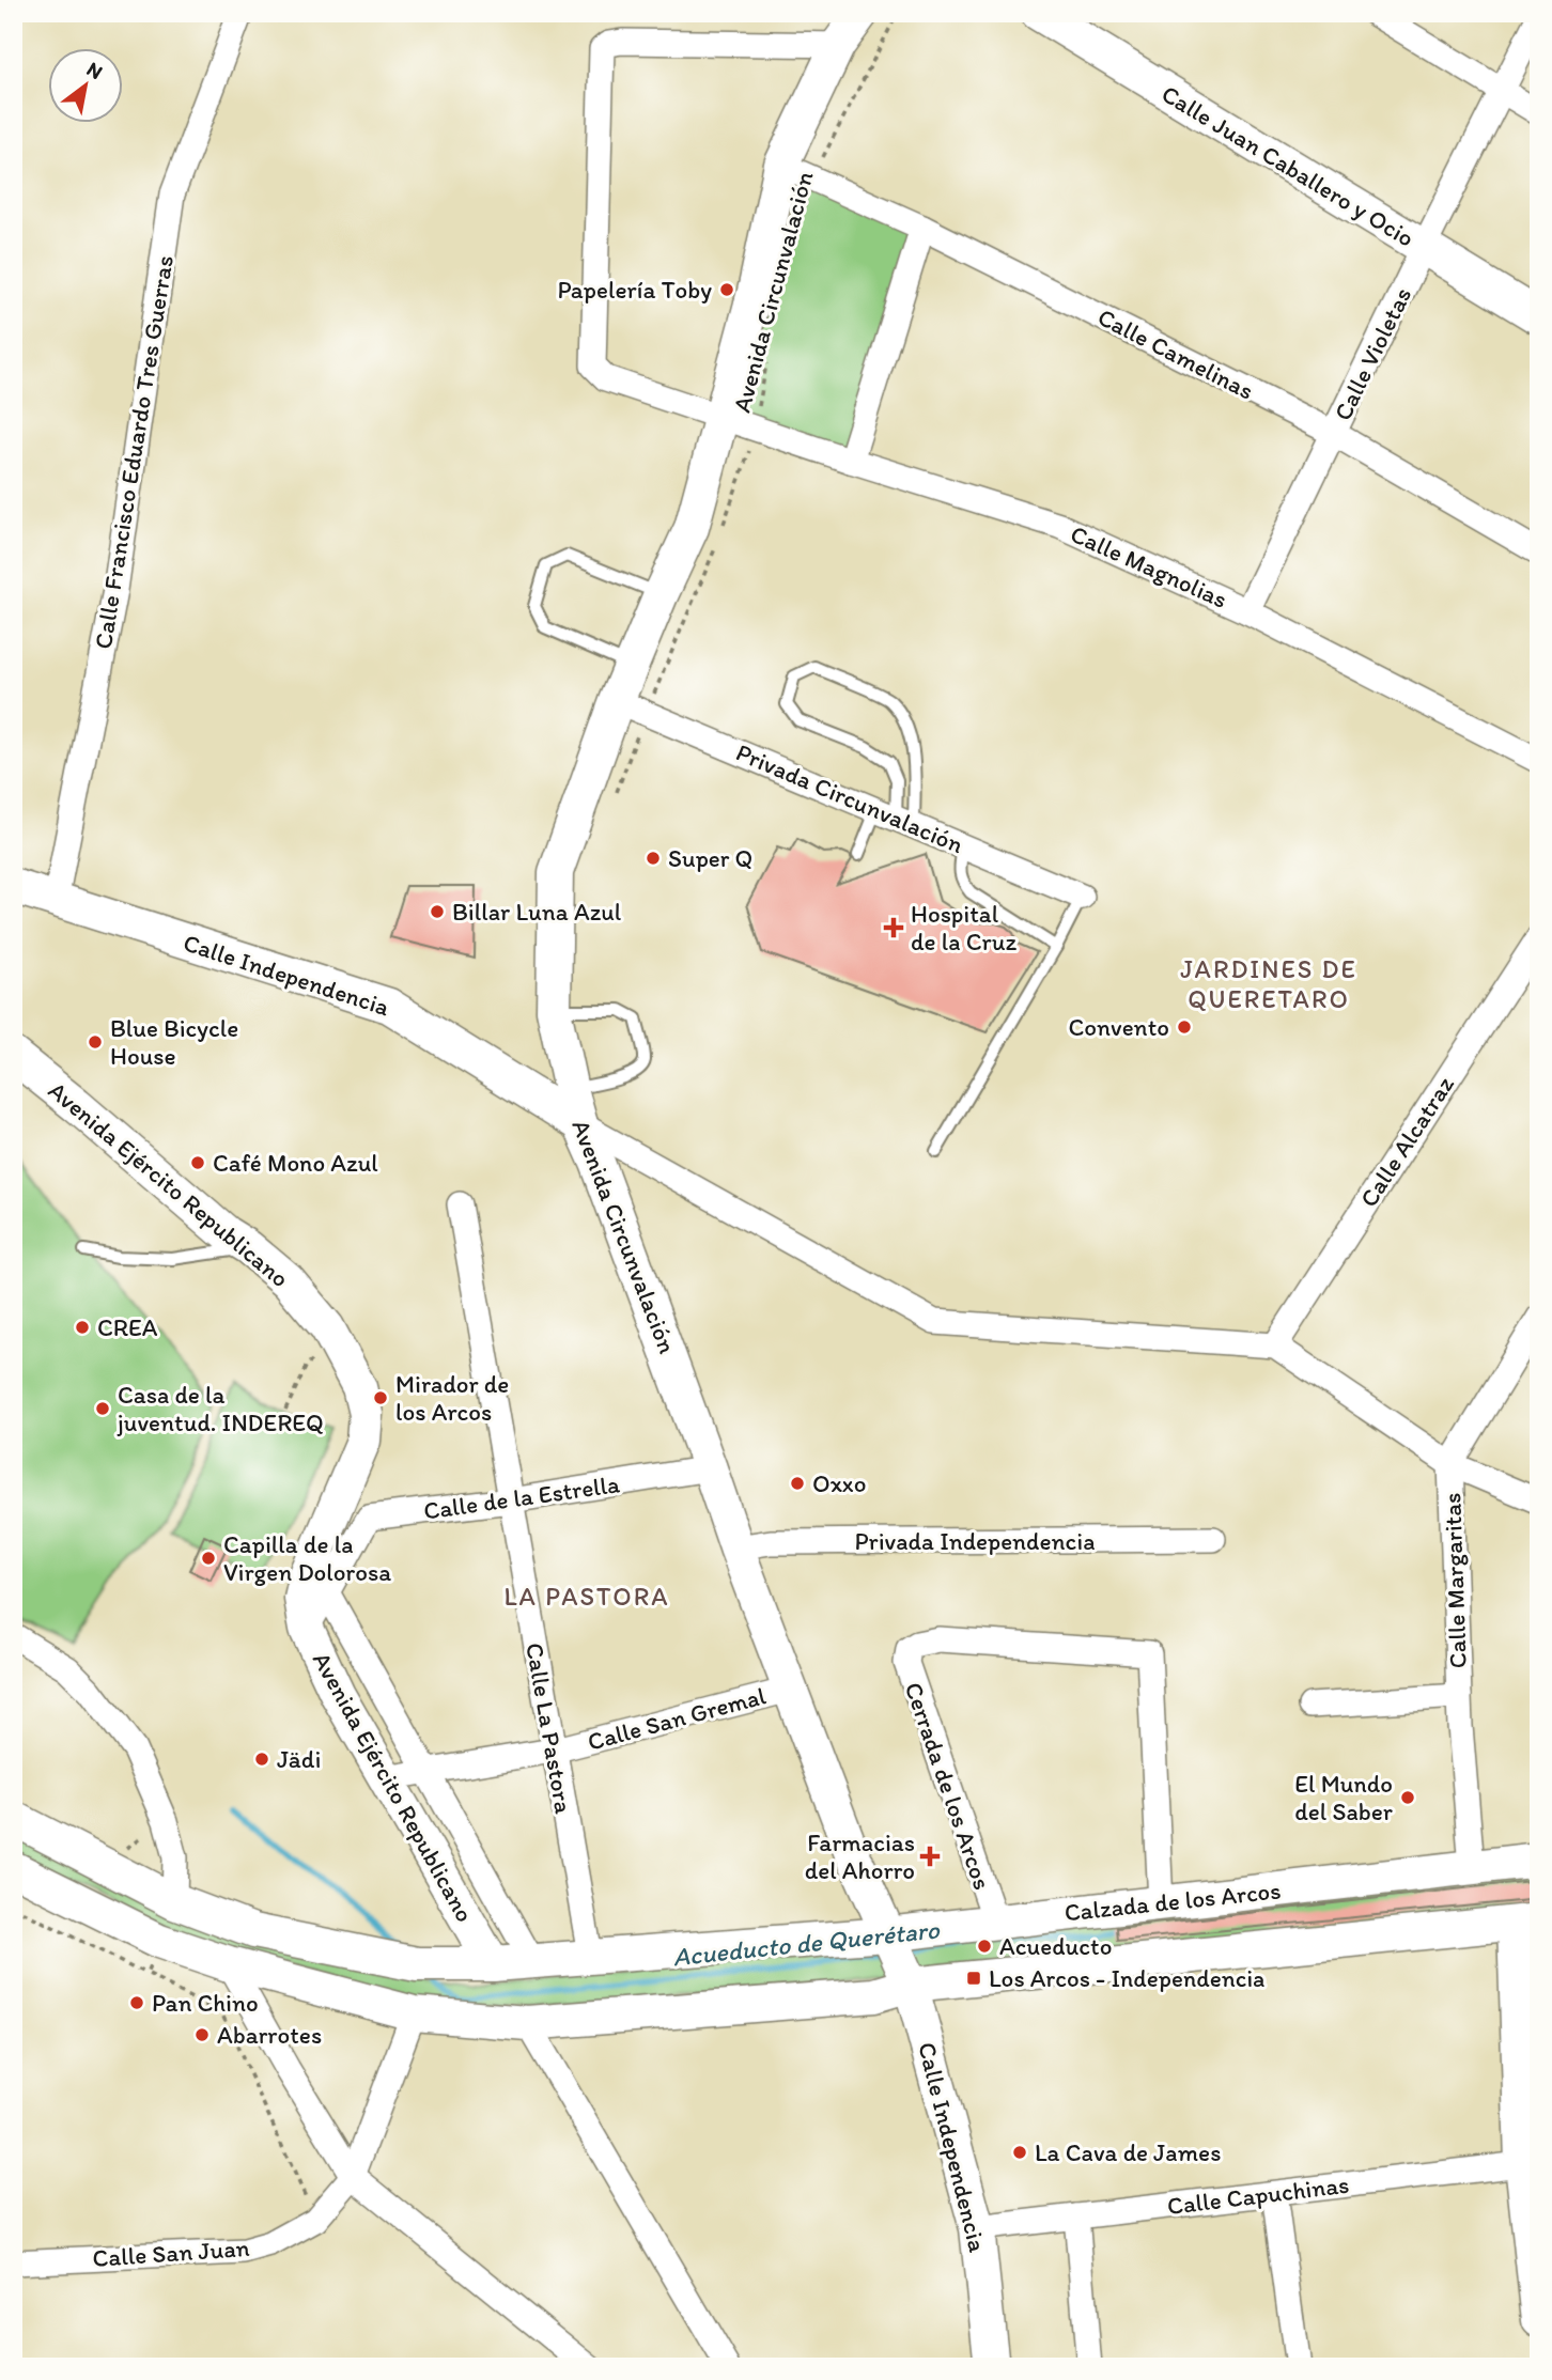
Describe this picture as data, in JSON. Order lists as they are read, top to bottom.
{
  "streets": {
    "street": [
      "Calle Juan Caballero y Ocio",
      "Avenida Circunvalación",
      "Calle Camelinas",
      "Calle Violetas",
      "Calle Francisco Eduardo Tres Guerras",
      "Calle Magnolias",
      "Privada Circunvalación",
      "Calle Independencia",
      "Calle Alcatraz",
      "Avenida Ejército Republicano",
      "Calle de la Estrella",
      "Privada Independencia",
      "Calle Margaritas",
      "Calle San Gremal",
      "Calle La Pastora",
      "Cerrada de los Arcos",
      "Calzada de los Arcos",
      "Calle Capuchinas",
      "Calle San Juan"
    ]
  },
  "crossings": [
    ["Calle Juan Caballero y Ocio", "Calle Violetas"],
    ["Avenida Circunvalación", "Calle Camelinas"],
    ["Avenida Circunvalación", "Calle Magnolias"],
    ["Avenida Circunvalación", "Privada Circunvalación"],
    ["Avenida Circunvalación", "Calle Independencia"],
    ["Avenida Circunvalación", "Calle de la Estrella"],
    ["Avenida Circunvalación", "Privada Independencia"],
    ["Avenida Circunvalación", "Calle San Gremal"],
    ["Avenida Circunvalación", "Calzada de los Arcos"],
    ["Calle Camelinas", "Calle Violetas"],
    ["Calle Violetas", "Calle Magnolias"],
    ["Calle Francisco Eduardo Tres Guerras", "Calle Independencia"],
    ["Calle Independencia", "Calzada de los Arcos"],
    ["Calle Independencia", "Calle Capuchinas"],
    ["Avenida Ejército Republicano", "Calle de la Estrella"],
    ["Avenida Ejército Republicano", "Calle San Gremal"],
    ["Avenida Ejército Republicano", "Calzada de los Arcos"],
    ["Calle de la Estrella", "Calle La Pastora"],
    ["Calle Margaritas", "Calzada de los Arcos"],
    ["Calle San Gremal", "Calle La Pastora"],
    ["Calle La Pastora", "Calzada de los Arcos"],
    ["Cerrada de los Arcos", "Calzada de los Arcos"]
  ],
  "districts": ["JARDINES DE QUERETARO", "LA PASTORA"],
  "water": ["Acueducto de Querétaro"],
  "places": {
    "other": [
      "Papelería Toby",
      "Super Q",
      "Billar Luna Azul",
      "Convento",
      "Blue Bicycle House",
      "Café Mono Azul",
      "CREA",
      "Mirador de los Arcos",
      "Casa de la juventud. INDEREQ",
      "Oxxo",
      "Capilla de la Virgen Dolorosa",
      "Jädi",
      "El Mundo del Saber",
      "Acueducto",
      "Pan Chino",
      "Abarrotes",
      "La Cava de James"
    ],
    "health": ["Hospital de la Cruz", "Farmacias del Ahorro"],
    "transit": ["Los Arcos - Independencia"]
  },
  "north": "top right"
}
